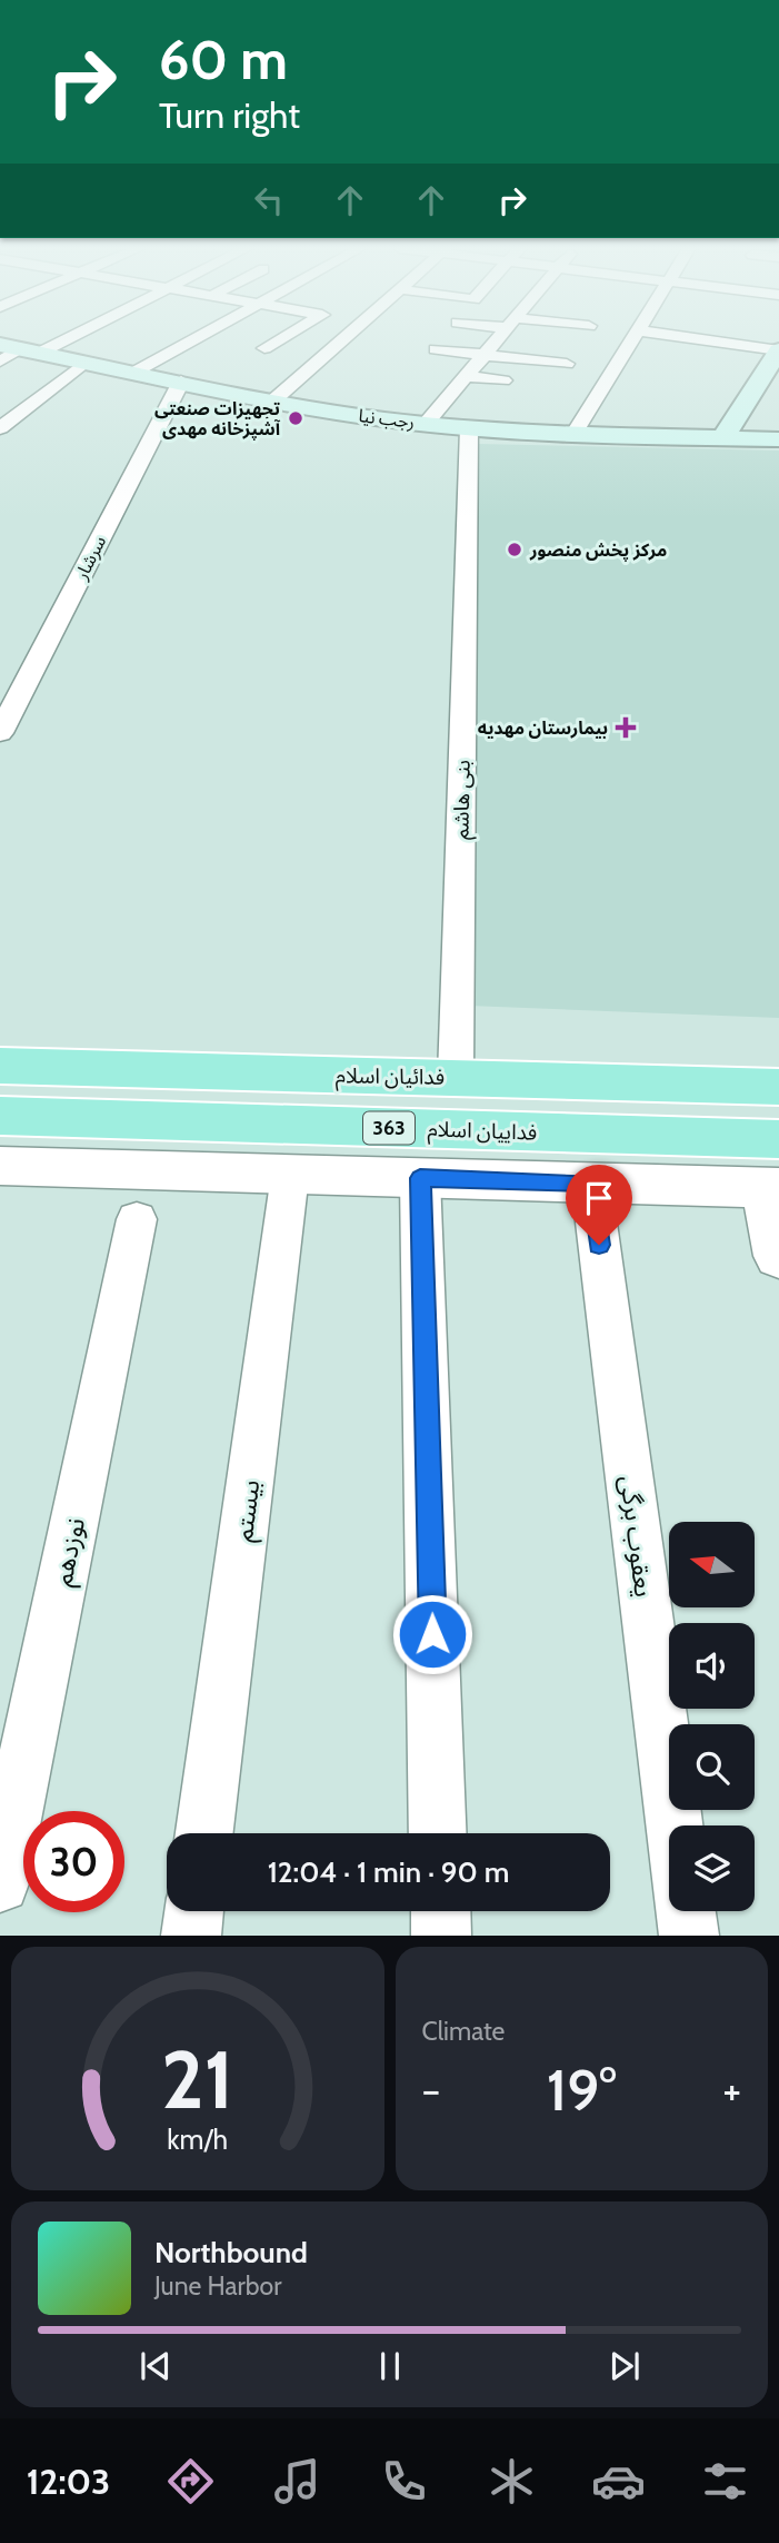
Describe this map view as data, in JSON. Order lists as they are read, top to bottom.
{
  "streets": {
    "main road": [
      "رجب نیا",
      "فدائیان اسلام",
      "363",
      "فداییان اسلام"
    ],
    "street": [
      "سرشار",
      "بنی هاشم",
      "بیستم",
      "یعقوب برگی",
      "نوزدهم"
    ]
  },
  "crossings": [
    ["رجب نیا", "سرشار"],
    ["رجب نیا", "بنی هاشم"],
    ["بنی هاشم", "فدائیان اسلام"]
  ],
  "places": {
    "other": ["تجهیزات صنعتی آشپزخانه مهدی", "مركز پخش منصور"],
    "health": ["بیمارستان مهدیه"]
  },
  "north": "left",
  "page": {
    "turn": ["60 m", "Turn right"],
    "limit": "30",
    "trip": "12:04 · 1 min · 90 m",
    "tile": "Climate",
    "heat": ["−", "19°", "+"],
    "song": ["Northbound", "June Harbor"],
    "tabs": "12:03",
    "gauge": ["21", "km/h"]
  }
}
